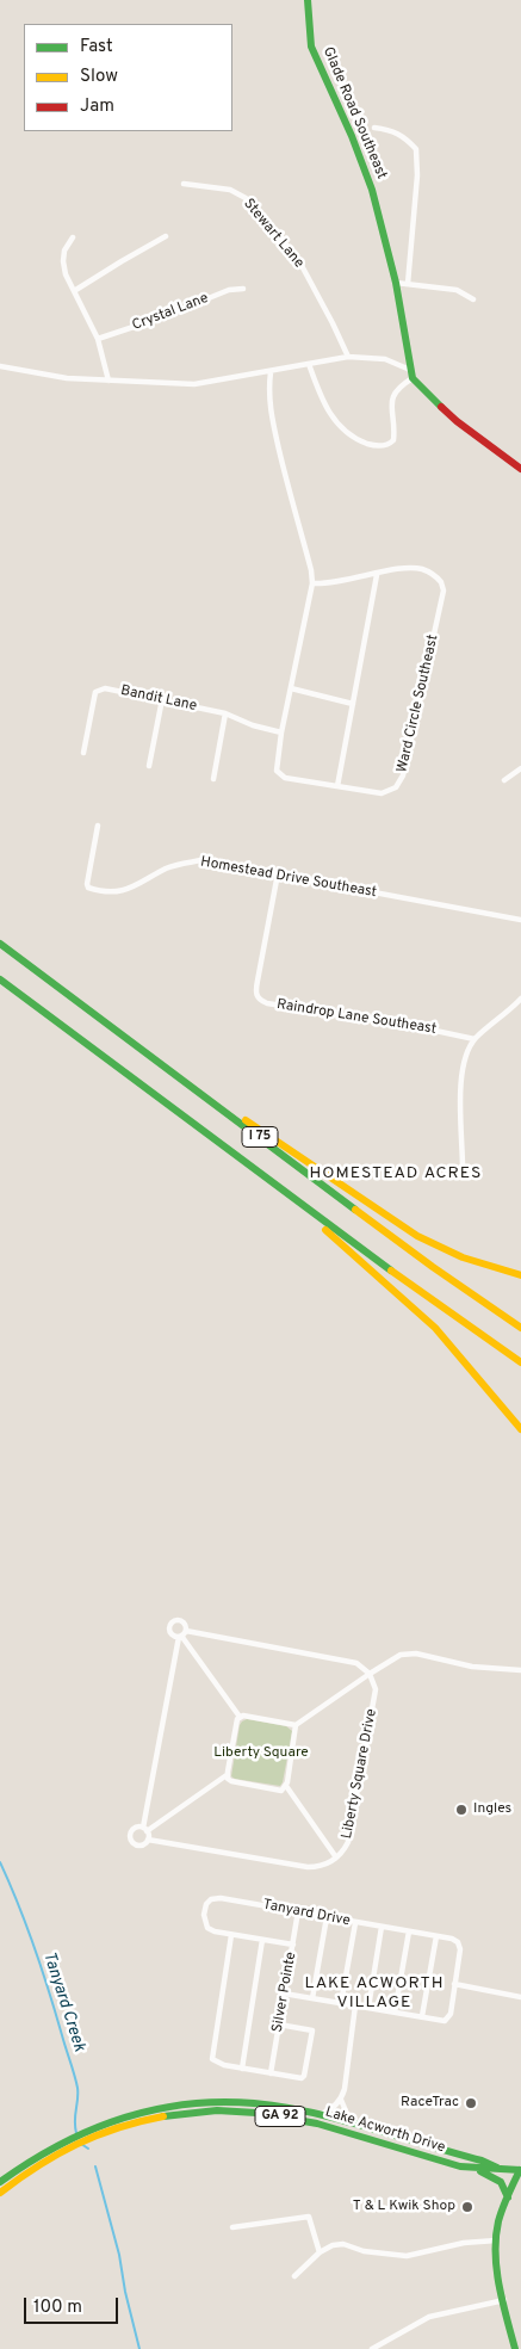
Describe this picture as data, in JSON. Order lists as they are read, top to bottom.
{
  "streets": {
    "main road": [
      "Glade Road Southeast",
      "I 75",
      "GA 92",
      "Lake Acworth Drive"
    ],
    "street": [
      "Stewart Lane",
      "Crystal Lane",
      "Bandit Lane",
      "Ward Circle Southeast",
      "Homestead Drive Southeast",
      "Raindrop Lane Southeast",
      "Liberty Square Drive",
      "Tanyard Drive",
      "Silver Pointe"
    ]
  },
  "crossings": [
    ["Bandit Lane", "Ward Circle Southeast"],
    ["Homestead Drive Southeast", "Raindrop Lane Southeast"],
    ["Tanyard Drive", "Silver Pointe"]
  ],
  "districts": ["HOMESTEAD ACRES", "LAKE ACWORTH VILLAGE"],
  "water": ["Tanyard Creek"],
  "parks": ["Liberty Square"],
  "places": ["Ingles", "RaceTrac", "T & L Kwik Shop"],
  "legend": ["Fast", "Slow", "Jam"],
  "scale_bar": "100 m"
}
